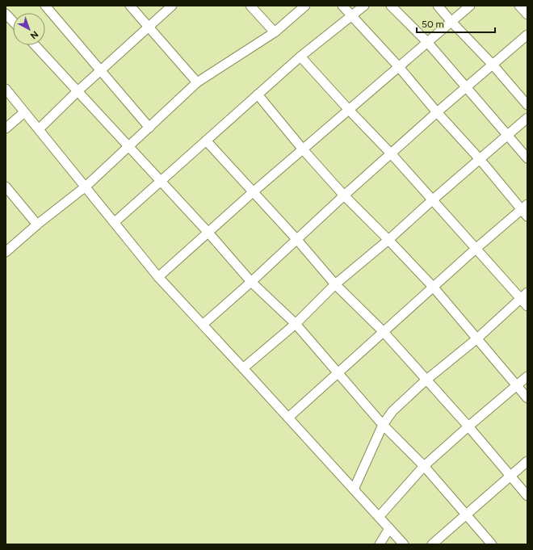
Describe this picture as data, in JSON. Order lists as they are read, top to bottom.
{
  "scale_bar": "50 m",
  "north": "bottom right"
}
